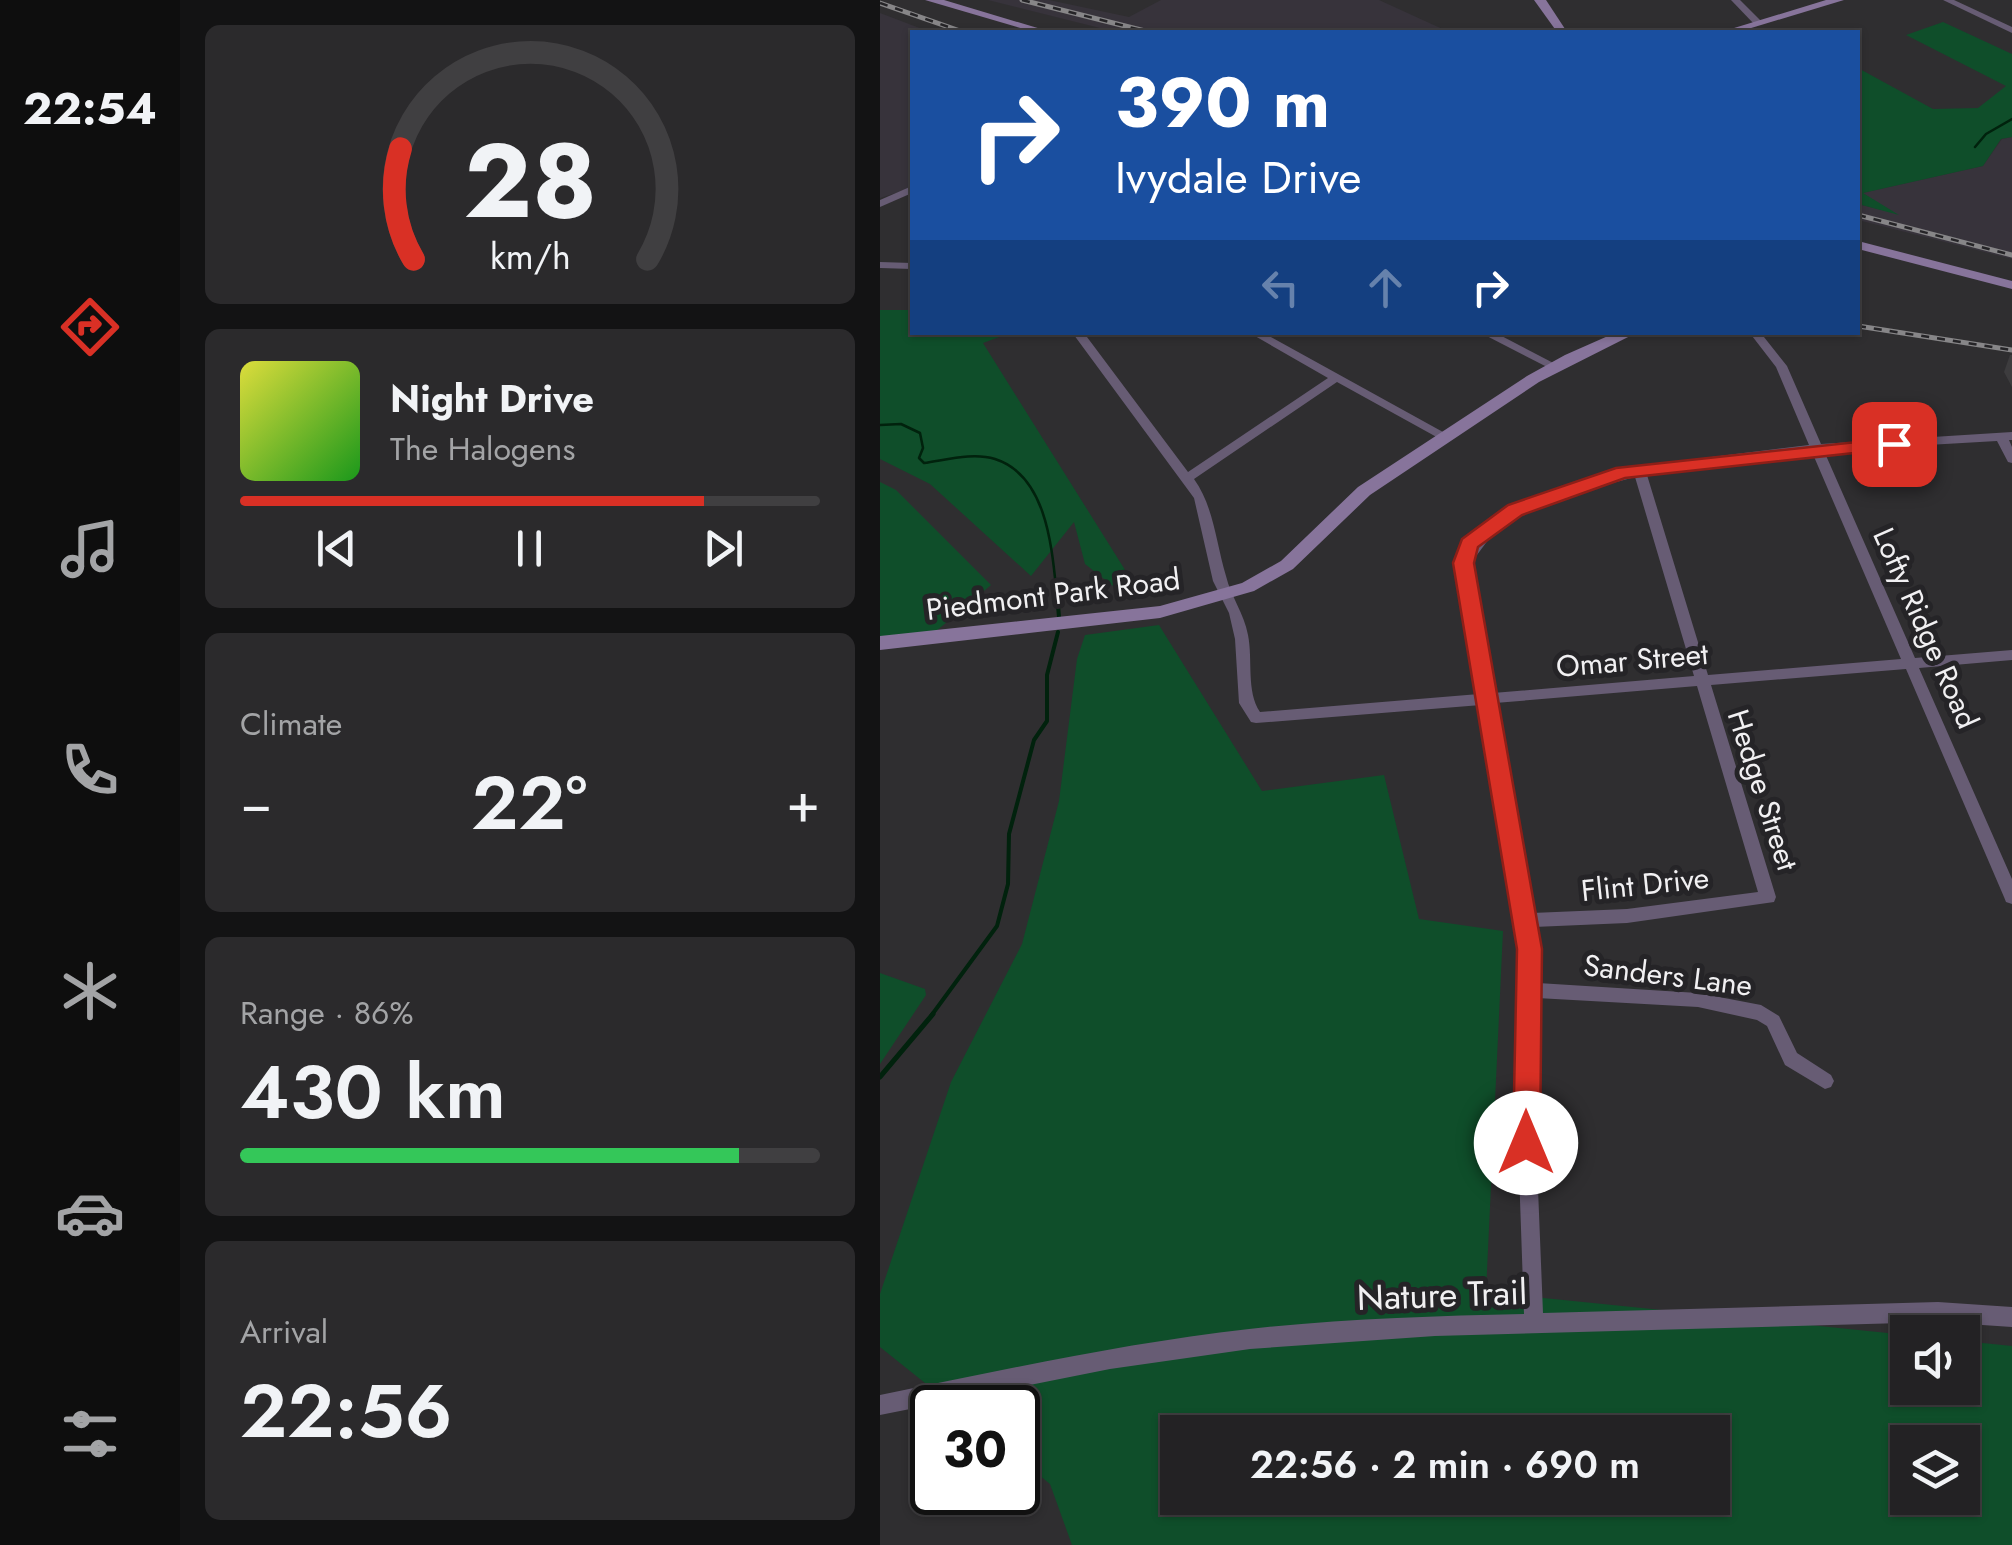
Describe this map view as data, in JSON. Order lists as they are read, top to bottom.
{
  "streets": {
    "street": [
      "Piedmont Park Road",
      "Lofty Ridge Road",
      "Omar Street",
      "Hedge Street",
      "Flint Drive",
      "Sanders Lane",
      "Nature Trail"
    ]
  },
  "crossings": [
    ["Piedmont Park Road", "Omar Street"],
    ["Lofty Ridge Road", "Omar Street"],
    ["Omar Street", "Hedge Street"],
    ["Hedge Street", "Flint Drive"]
  ],
  "page": {
    "tabs": "22:54",
    "turn": ["390 m", "Ivydale Drive"],
    "song": ["Night Drive", "The Halogens"],
    "tile": [
      "Climate",
      ["Range · 86%", "430 km"],
      ["Arrival", "22:56"]
    ],
    "heat": ["−", "22°", "+"],
    "limit": "30",
    "trip": "22:56 · 2 min · 690 m",
    "gauge": ["28", "km/h"]
  }
}
